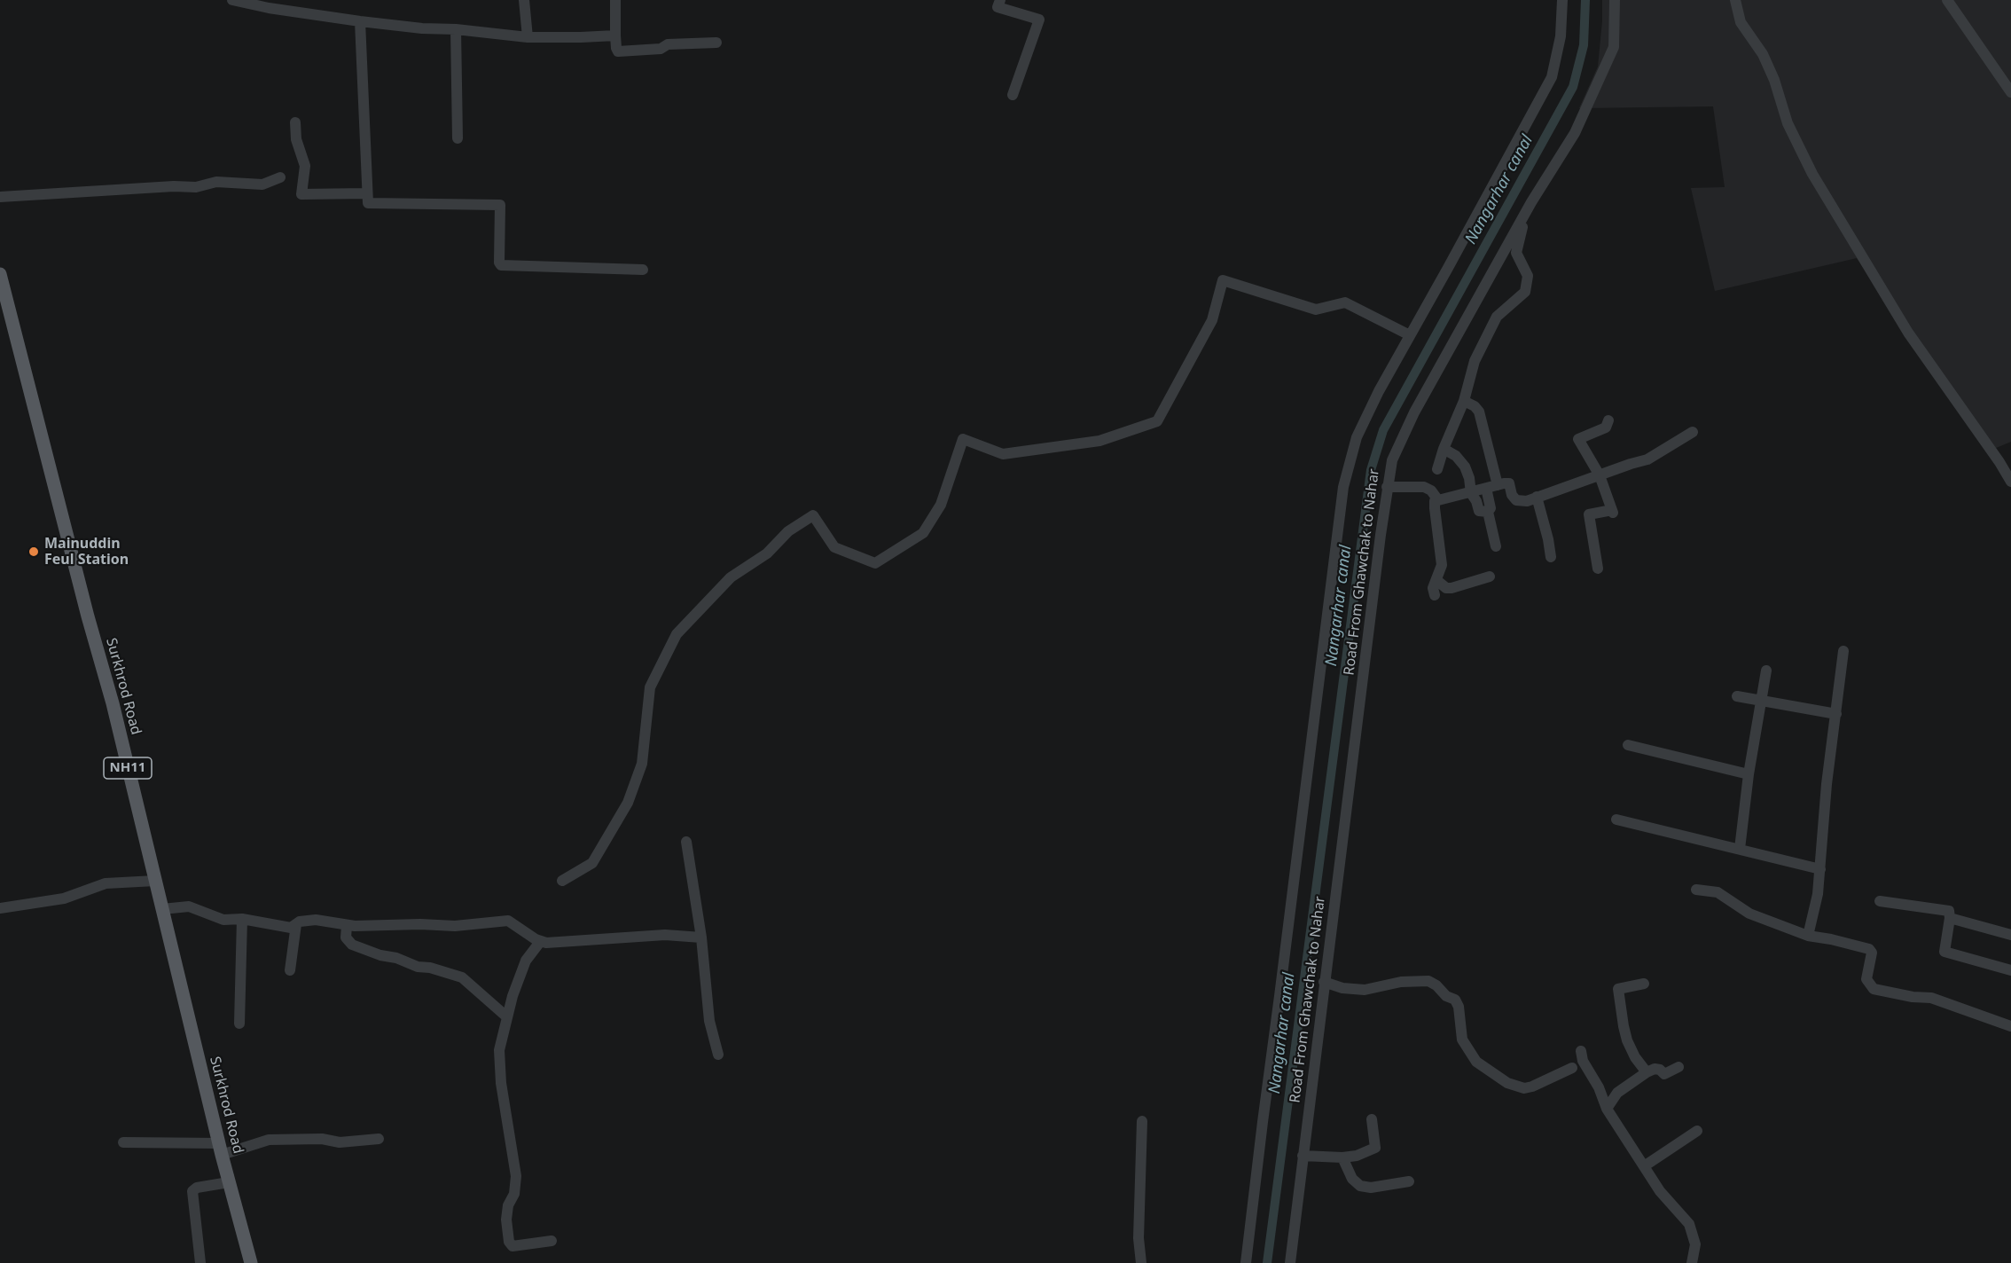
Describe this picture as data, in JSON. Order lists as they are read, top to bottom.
{
  "streets": {
    "main road": ["Surkhrod Road", "NH11"],
    "street": ["Road From Ghawchak to Nahar"]
  },
  "water": ["Nangarhar canal"],
  "places": ["Mainuddin Feul Station"]
}
